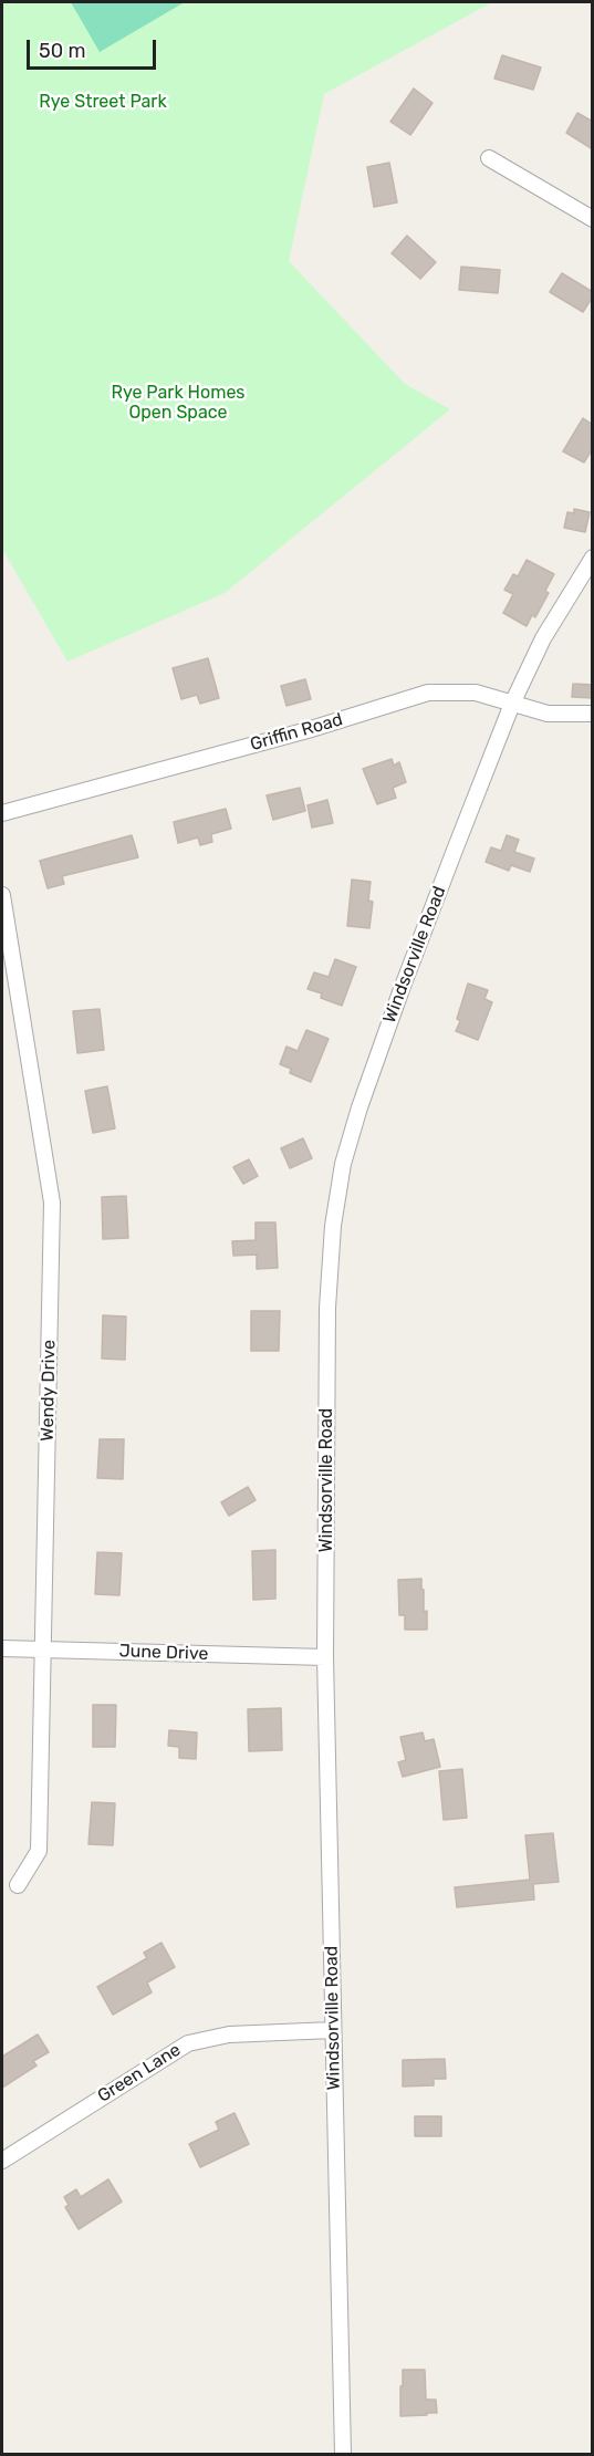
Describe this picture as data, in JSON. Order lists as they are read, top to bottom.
{
  "streets": {
    "street": [
      "Griffin Road",
      "Windsorville Road",
      "Wendy Drive",
      "June Drive",
      "Green Lane"
    ]
  },
  "crossings": [
    ["Griffin Road", "Windsorville Road"],
    ["Windsorville Road", "June Drive"],
    ["Windsorville Road", "Green Lane"],
    ["Wendy Drive", "June Drive"]
  ],
  "parks": ["Rye Street Park", "Rye Park Homes Open Space"],
  "scale_bar": "50 m"
}
